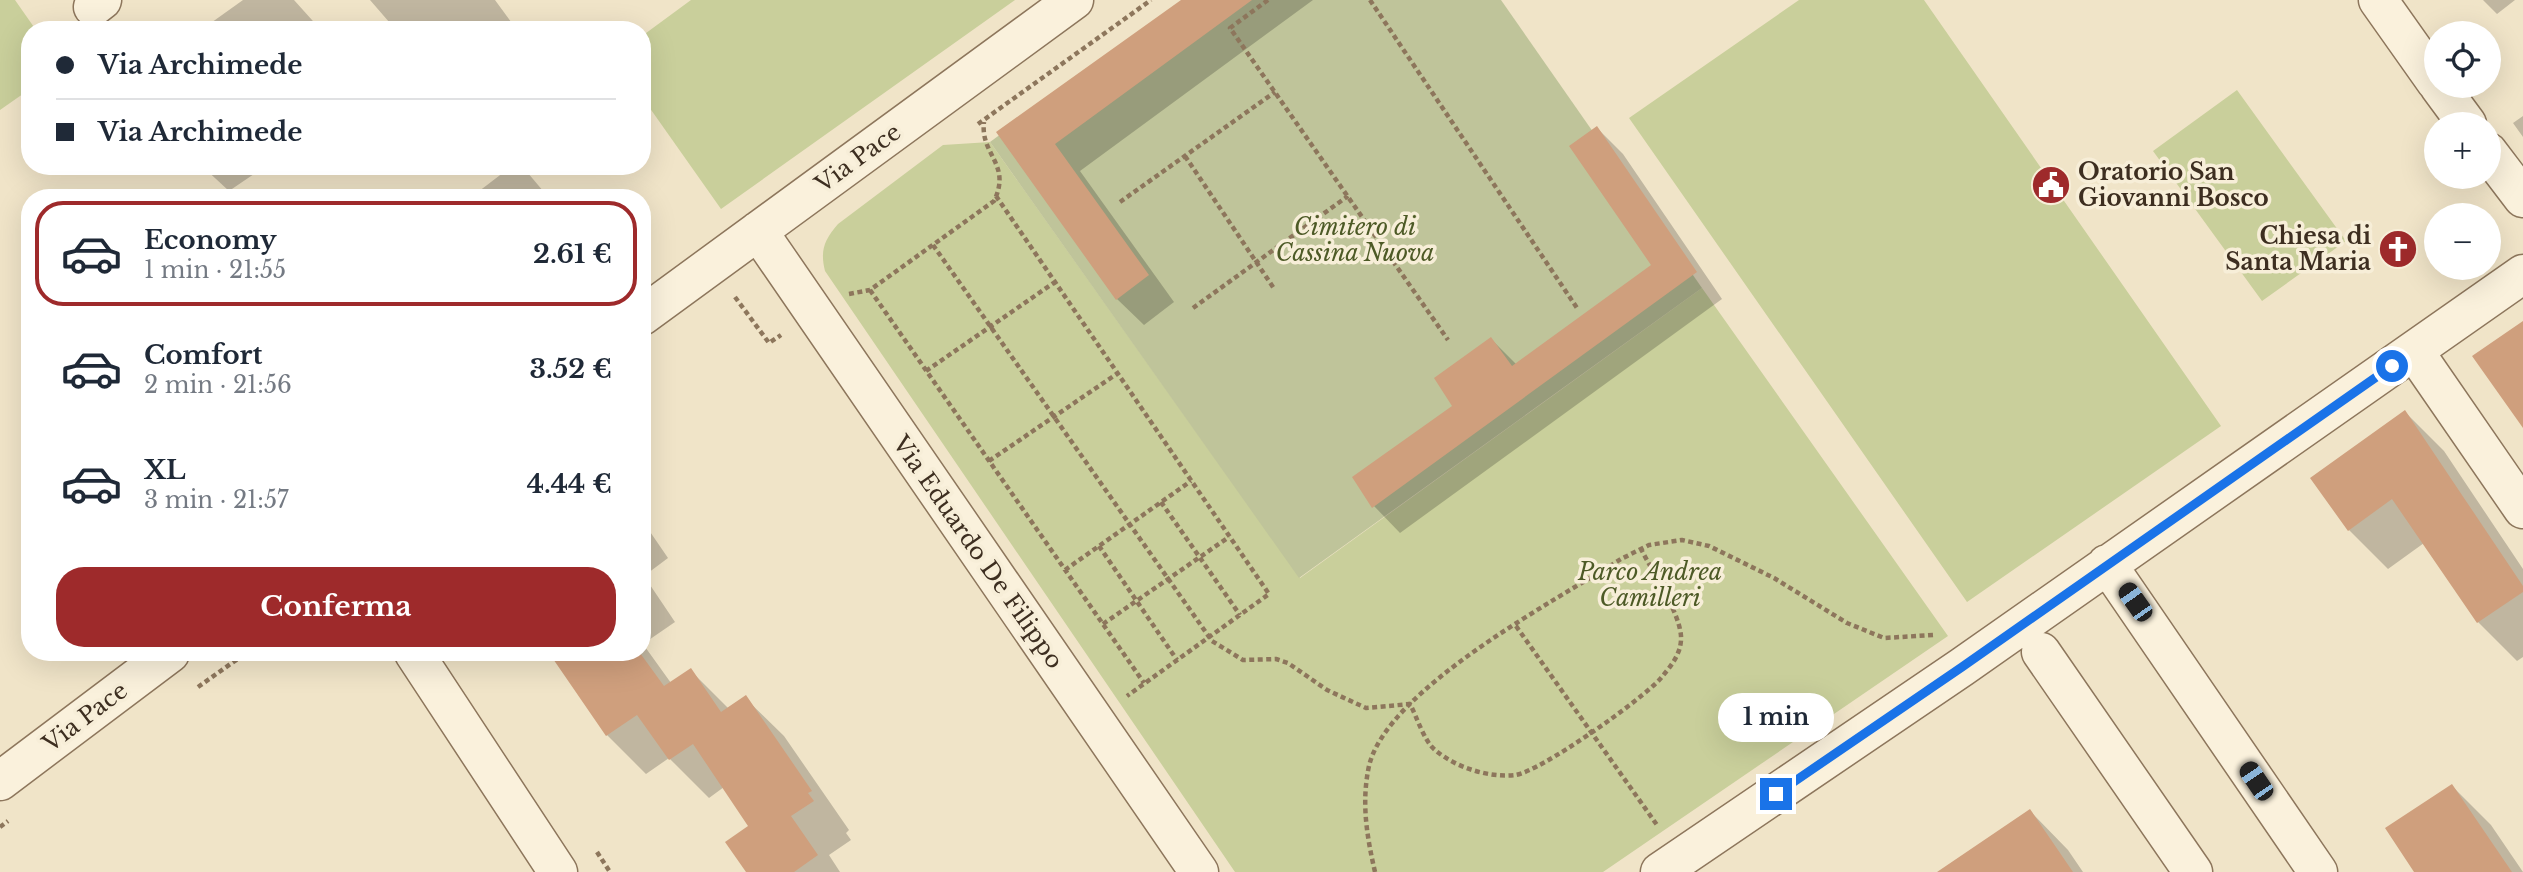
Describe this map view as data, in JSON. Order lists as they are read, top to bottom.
{
  "streets": {
    "street": ["Via Pace", "Via Eduardo De Filippo"]
  },
  "crossings": [
    ["Via Pace", "Via Eduardo De Filippo"]
  ],
  "parks": ["Cimitero di Cassina Nuova", "Parco Andrea Camilleri"],
  "places": {
    "public building": ["Oratorio San Giovanni Bosco"],
    "church": ["Chiesa di Santa Maria"]
  },
  "page": {
    "map_buttons": ["+", "−"],
    "banner": ["Via Archimede", "Via Archimede"],
    "list": [
      {
        "name": "Economy",
        "note": "1 min · 21:55",
        "value": "2.61 €"
      },
      {
        "name": "Comfort",
        "note": "2 min · 21:56",
        "value": "3.52 €"
      },
      {
        "name": "XL",
        "note": "3 min · 21:57",
        "value": "4.44 €"
      }
    ],
    "buttons": "Conferma",
    "bubble": "1 min"
  }
}
